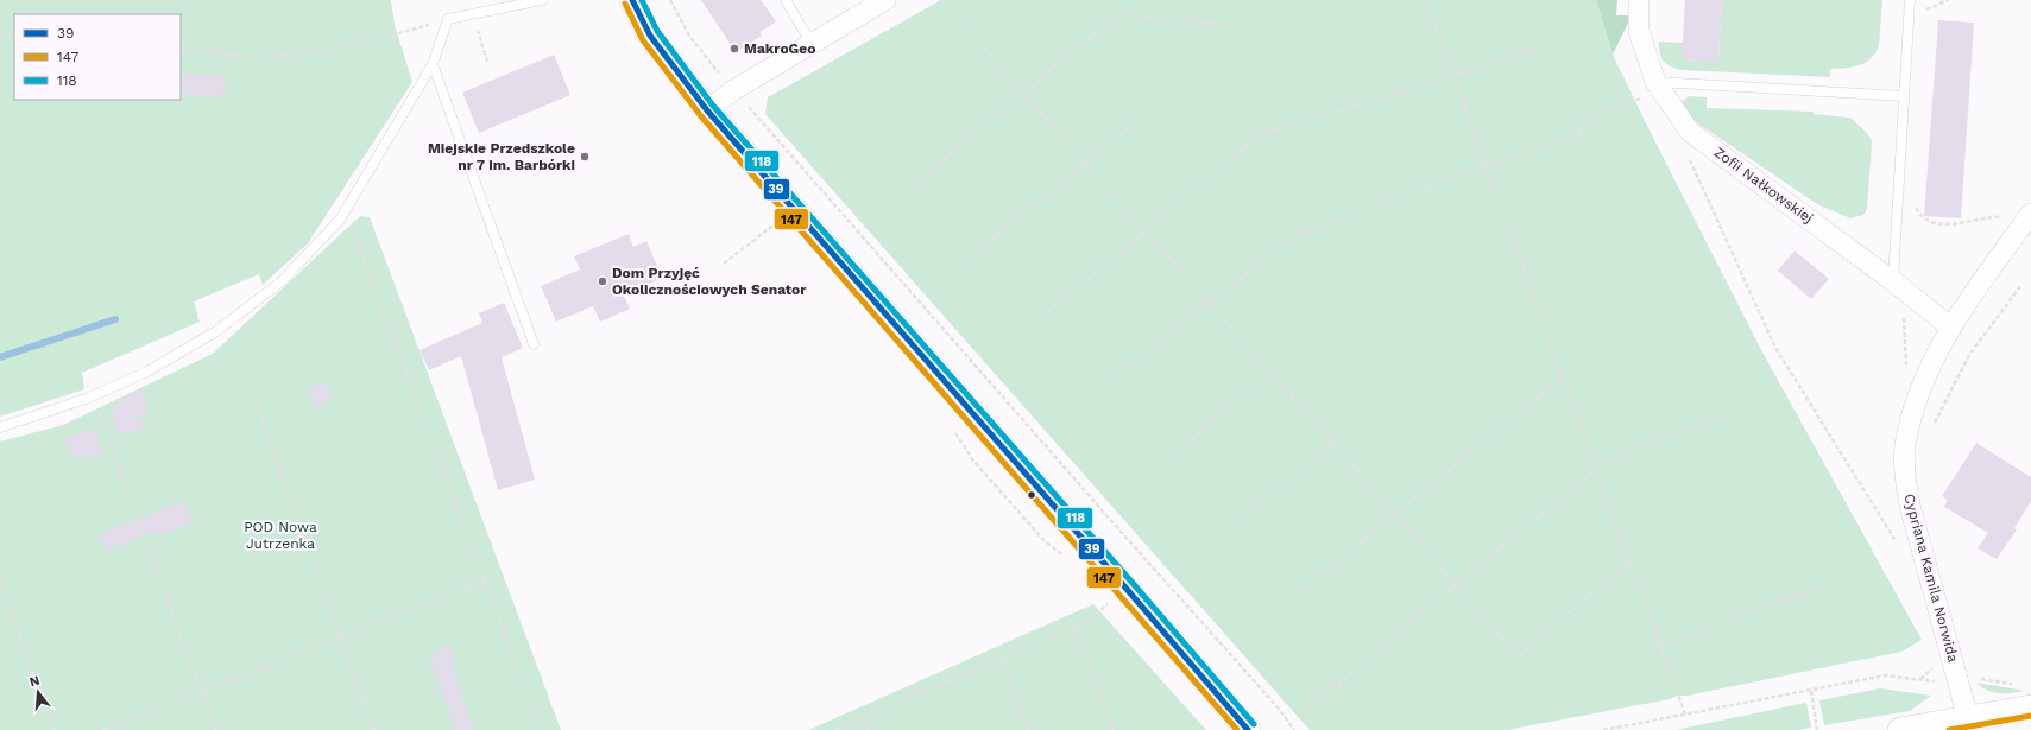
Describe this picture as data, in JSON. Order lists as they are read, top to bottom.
{
  "streets": {
    "street": ["Zofii Nałkowskiej", "Cypriana Kamila Norwida"]
  },
  "crossings": [
    ["Zofii Nałkowskiej", "Cypriana Kamila Norwida"]
  ],
  "parks": ["POD Nowa Jutrzenka"],
  "places": ["MakroGeo", "Miejskie Przedszkole nr 7 im. Barbórki", "Dom Przyjęć Okolicznościowych Senator"],
  "lines": ["transit line 39", "transit line 118", "transit line 147"],
  "legend": ["39", "147", "118"],
  "north": "top"
}
